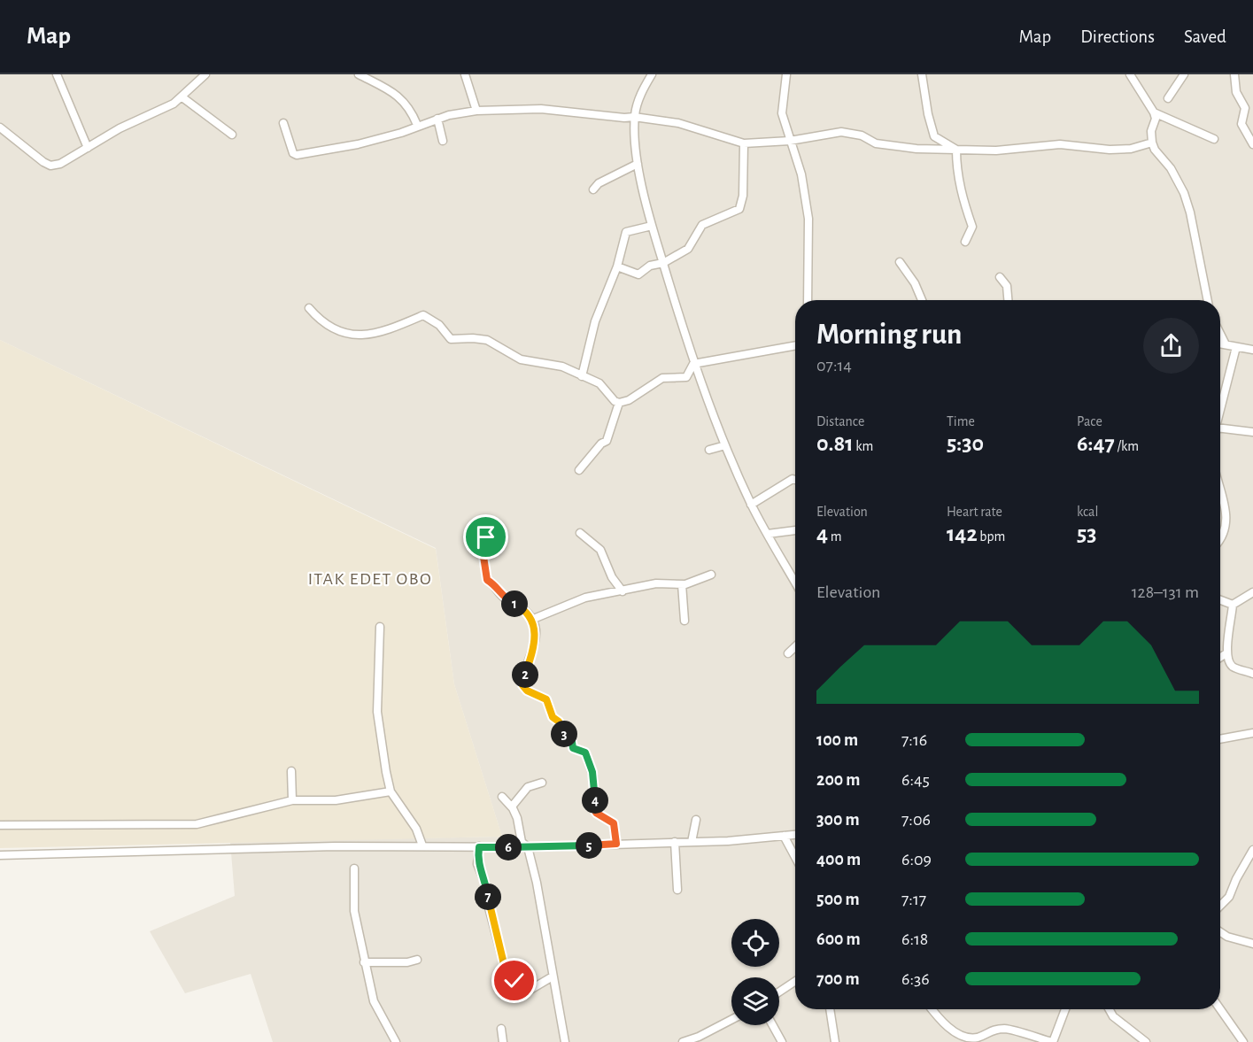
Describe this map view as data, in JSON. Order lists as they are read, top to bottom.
{
  "districts": ["ITAK EDET OBO"],
  "page": {
    "header": "Map",
    "nav": ["Map", "Directions", "Saved"],
    "heading": ["Morning run", "07:14"],
    "stats": [
      ["Distance", "0.81 km"],
      ["Time", "5:30"],
      ["Pace", "6:47 /km"],
      ["Elevation", "4 m"],
      ["Heart rate", "142 bpm"],
      ["kcal", "53"]
    ],
    "chart": ["Elevation", "128–131 m"],
    "pins": [
      "1",
      "2",
      "3",
      "4",
      "5",
      "6",
      "7"
    ],
    "list": [
      {
        "name": "100 m",
        "note": "7:16"
      },
      {
        "name": "200 m",
        "note": "6:45"
      },
      {
        "name": "300 m",
        "note": "7:06"
      },
      {
        "name": "400 m",
        "note": "6:09"
      },
      {
        "name": "500 m",
        "note": "7:17"
      },
      {
        "name": "600 m",
        "note": "6:18"
      },
      {
        "name": "700 m",
        "note": "6:36"
      }
    ]
  }
}
